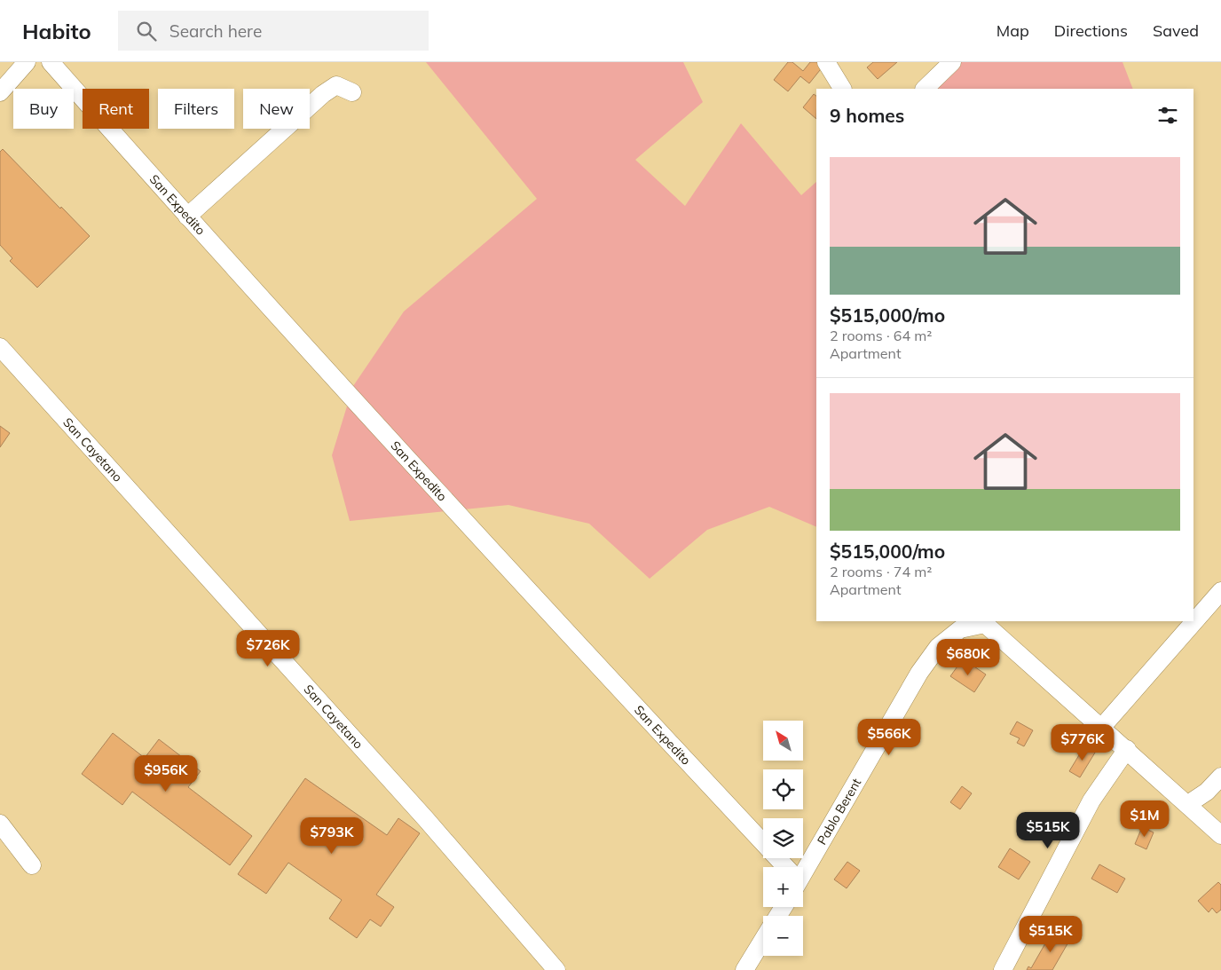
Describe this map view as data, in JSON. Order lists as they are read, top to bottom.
{
  "streets": {
    "street": ["San Expedito", "San Cayetano", "Pablo Berent"]
  },
  "north": "top left",
  "page": {
    "header": "Habito",
    "search": "Search here",
    "nav": ["Map", "Directions", "Saved"],
    "chip": [
      "Buy",
      "Rent",
      "Filters",
      "New"
    ],
    "heading": "9 homes",
    "list": [
      {
        "name": "$515,000/mo",
        "note": "2 rooms · 64 m² · Apartment"
      },
      {
        "name": "$515,000/mo",
        "note": "2 rooms · 74 m² · Apartment"
      }
    ],
    "price": [
      "$726K",
      "$680K",
      "$566K",
      "$776K",
      "$956K",
      "$1M",
      "$515K",
      "$793K",
      "$515K"
    ],
    "map_buttons": ["+", "−"]
  }
}
